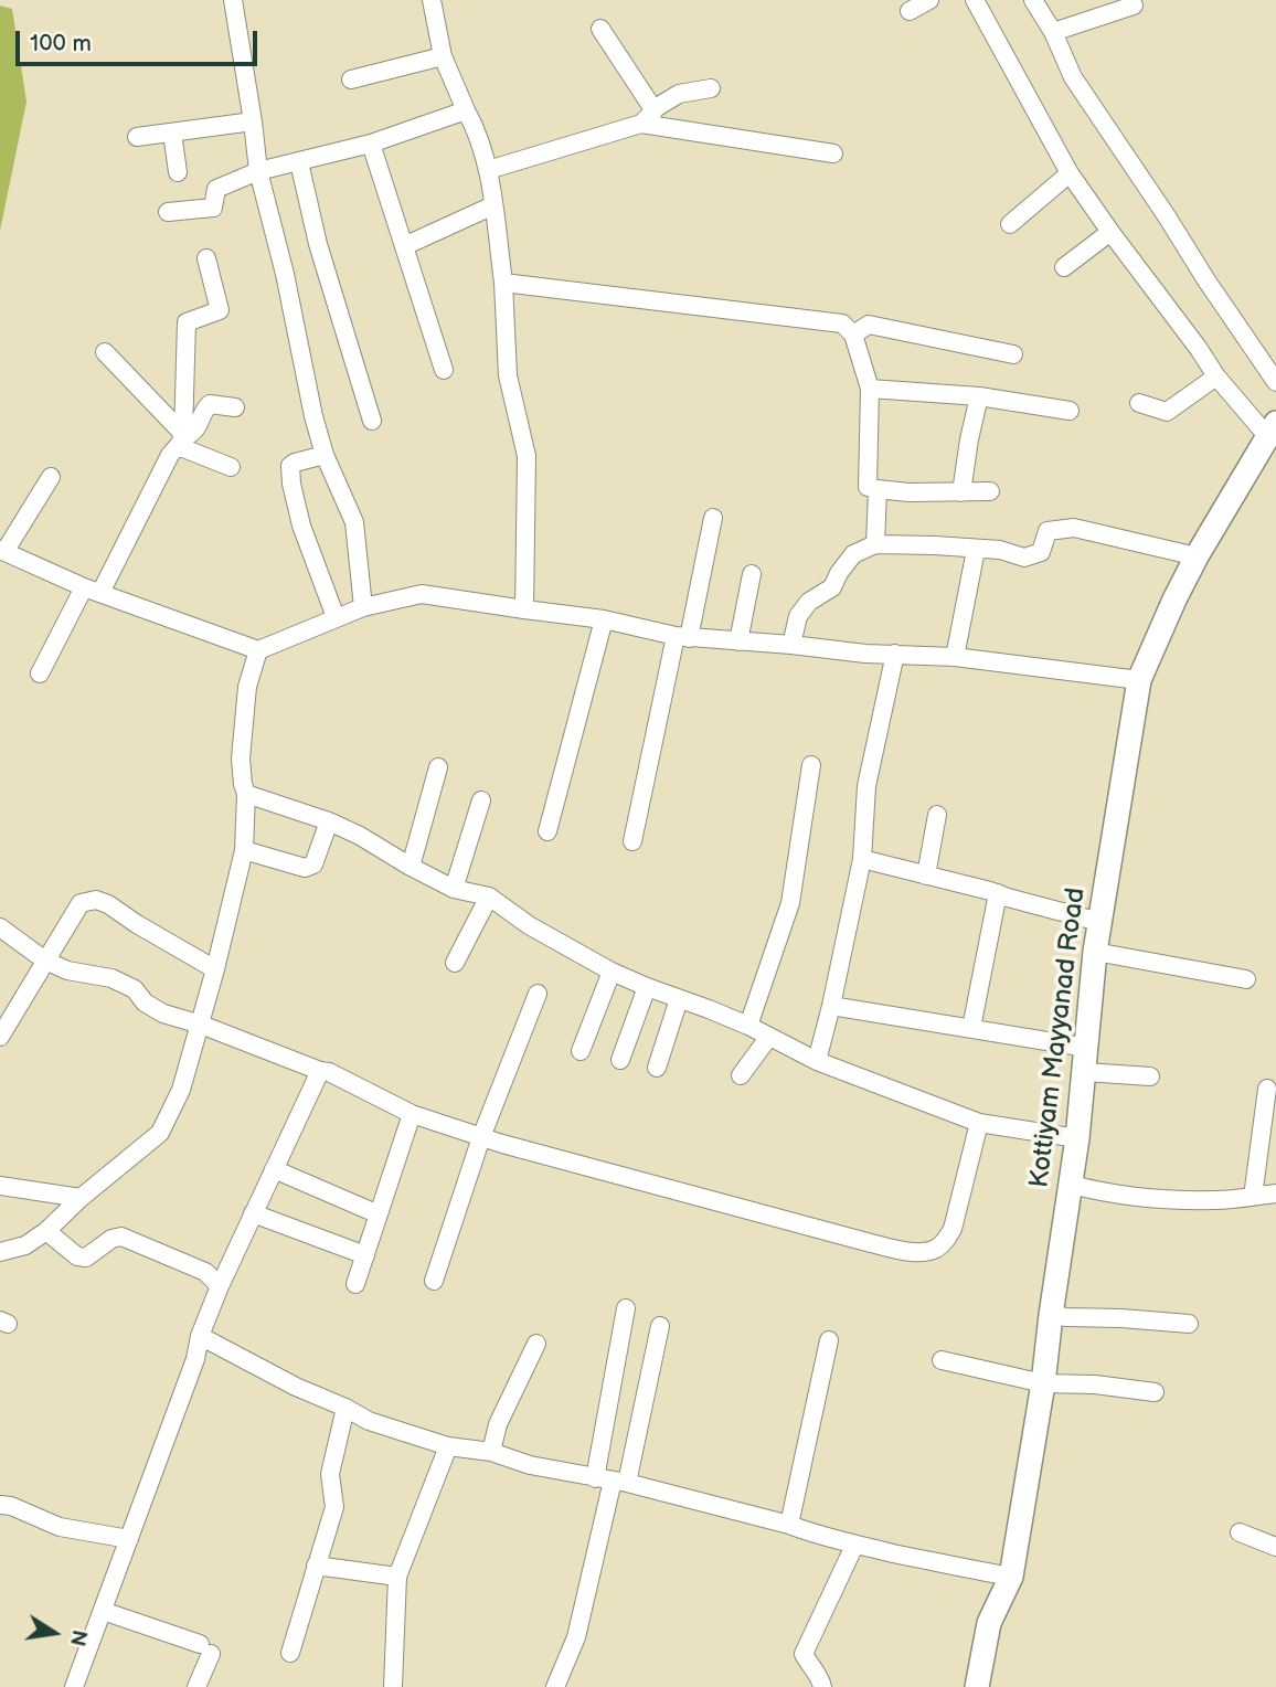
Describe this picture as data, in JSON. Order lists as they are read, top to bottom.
{
  "streets": {
    "street": ["Kottiyam Mayyanad Road"]
  },
  "scale_bar": "100 m",
  "north": "right"
}
